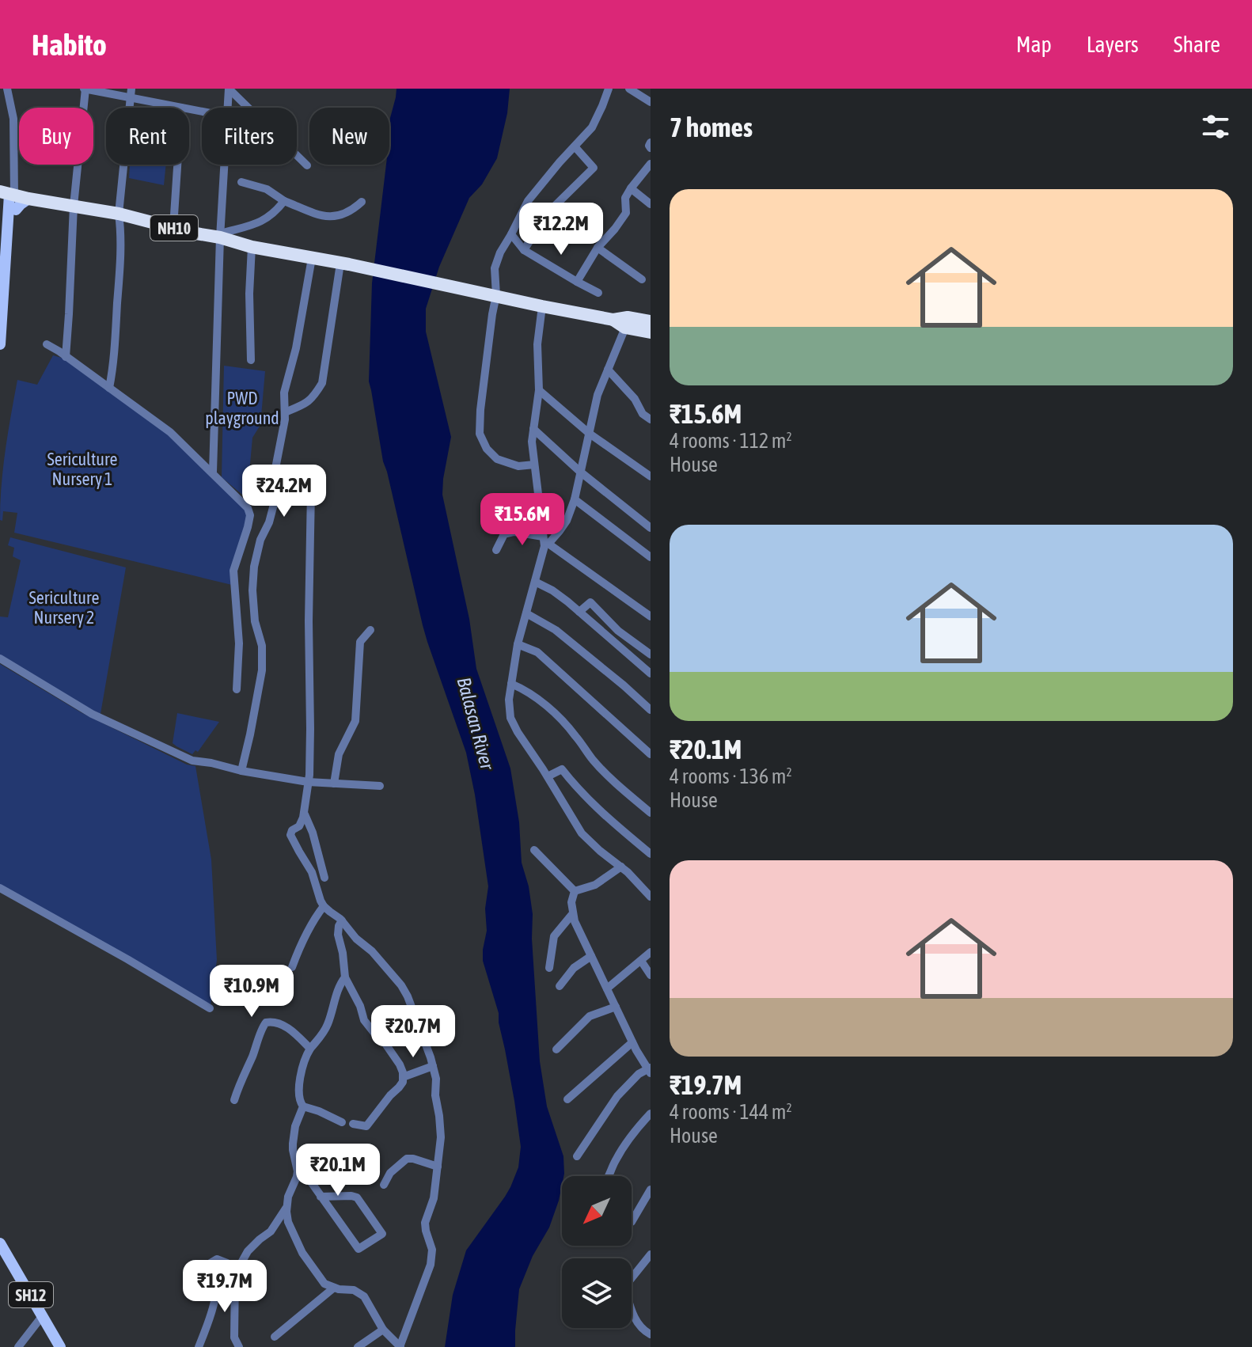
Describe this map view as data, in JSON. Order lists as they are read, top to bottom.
{
  "streets": {
    "highway": ["NH10"],
    "main road": ["SH12"]
  },
  "water": ["Balasan River"],
  "parks": ["PWD playground", "Sericulture Nursery 1", "Sericulture Nursery 2"],
  "north": "bottom left",
  "page": {
    "header": "Habito",
    "nav": ["Map", "Layers", "Share"],
    "heading": "7 homes",
    "chip": [
      "Buy",
      "Rent",
      "Filters",
      "New"
    ],
    "list": [
      {
        "name": "₹15.6M",
        "note": "4 rooms · 112 m² · House"
      },
      {
        "name": "₹20.1M",
        "note": "4 rooms · 136 m² · House"
      },
      {
        "name": "₹19.7M",
        "note": "4 rooms · 144 m² · House"
      }
    ],
    "price": [
      "₹12.2M",
      "₹24.2M",
      "₹15.6M",
      "₹10.9M",
      "₹20.7M",
      "₹20.1M",
      "₹19.7M"
    ]
  }
}
